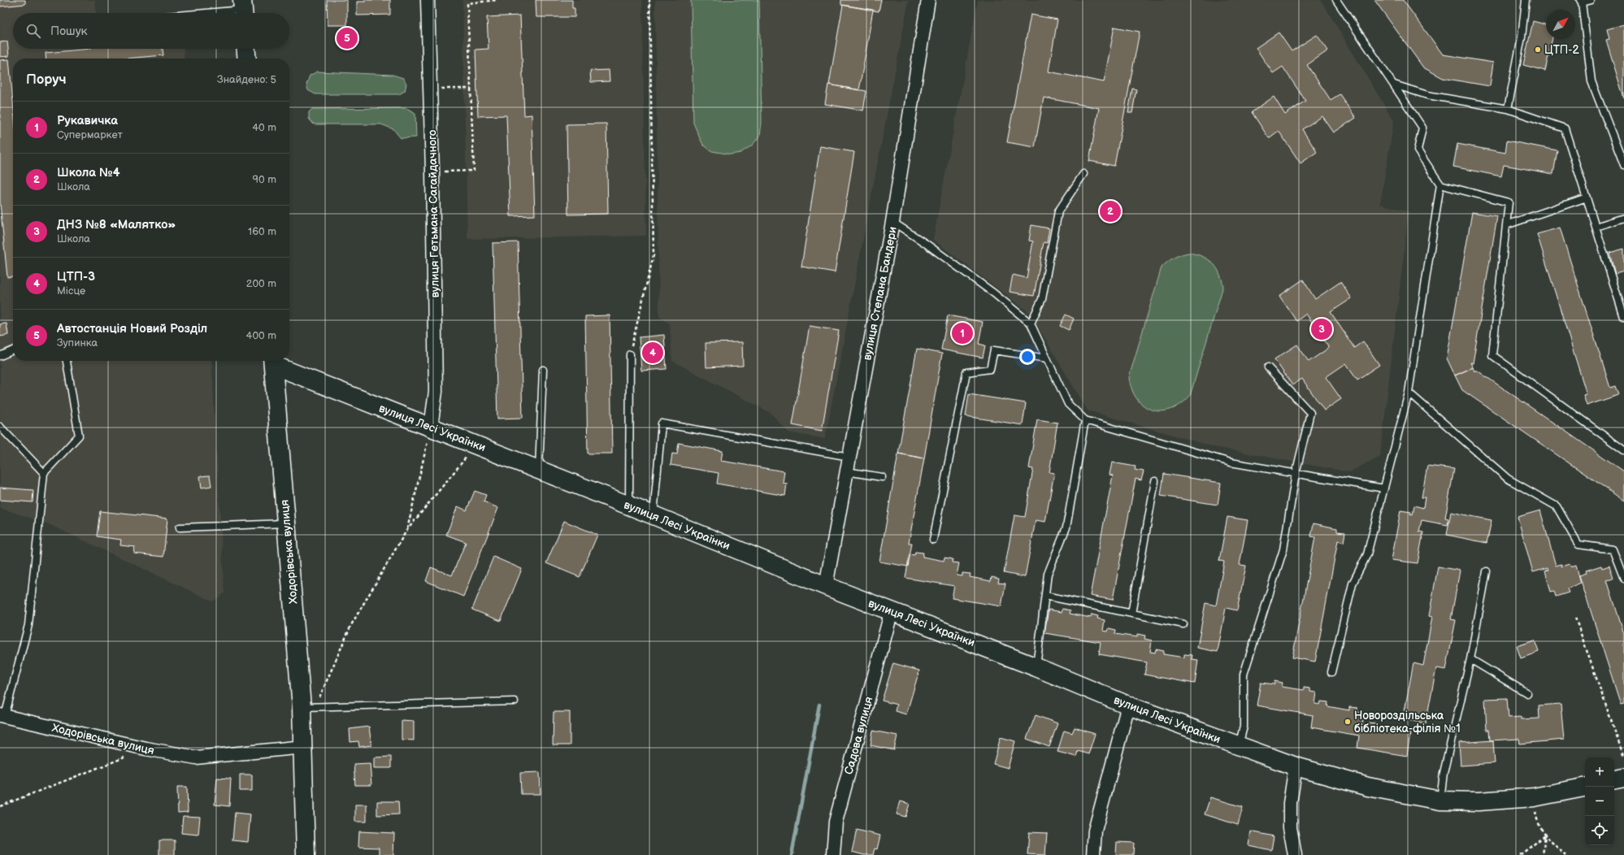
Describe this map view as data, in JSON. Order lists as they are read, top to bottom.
{
  "streets": {
    "street": [
      "вулиця Гетьмана Сагайдачного",
      "вулиця Степана Бандери",
      "вулиця Лесі Українки",
      "Ходорівська вулиця",
      "Садова вулиця"
    ]
  },
  "crossings": [
    ["вулиця Гетьмана Сагайдачного", "вулиця Лесі Українки"],
    ["вулиця Степана Бандери", "вулиця Лесі Українки"],
    ["вулиця Лесі Українки", "Ходорівська вулиця"],
    ["вулиця Лесі Українки", "Садова вулиця"]
  ],
  "places": ["ЦТП-2", "Новороздільська бібліотека-філія №1"],
  "north": "top right",
  "page": {
    "search": "Пошук",
    "pins": [
      "5",
      "2",
      "3",
      "1",
      "4"
    ],
    "heading": ["Поруч", "Знайдено: 5"],
    "list": [
      {
        "mark": "1",
        "name": "Рукавичка",
        "note": "Супермаркет",
        "value": "40 m"
      },
      {
        "mark": "2",
        "name": "Школа №4",
        "note": "Школа",
        "value": "90 m"
      },
      {
        "mark": "3",
        "name": "ДНЗ №8 «Малятко»",
        "note": "Школа",
        "value": "160 m"
      },
      {
        "mark": "4",
        "name": "ЦТП-3",
        "note": "Місце",
        "value": "200 m"
      },
      {
        "mark": "5",
        "name": "Автостанція Новий Розділ",
        "note": "Зупинка",
        "value": "400 m"
      }
    ],
    "map_buttons": ["+", "−"]
  }
}
